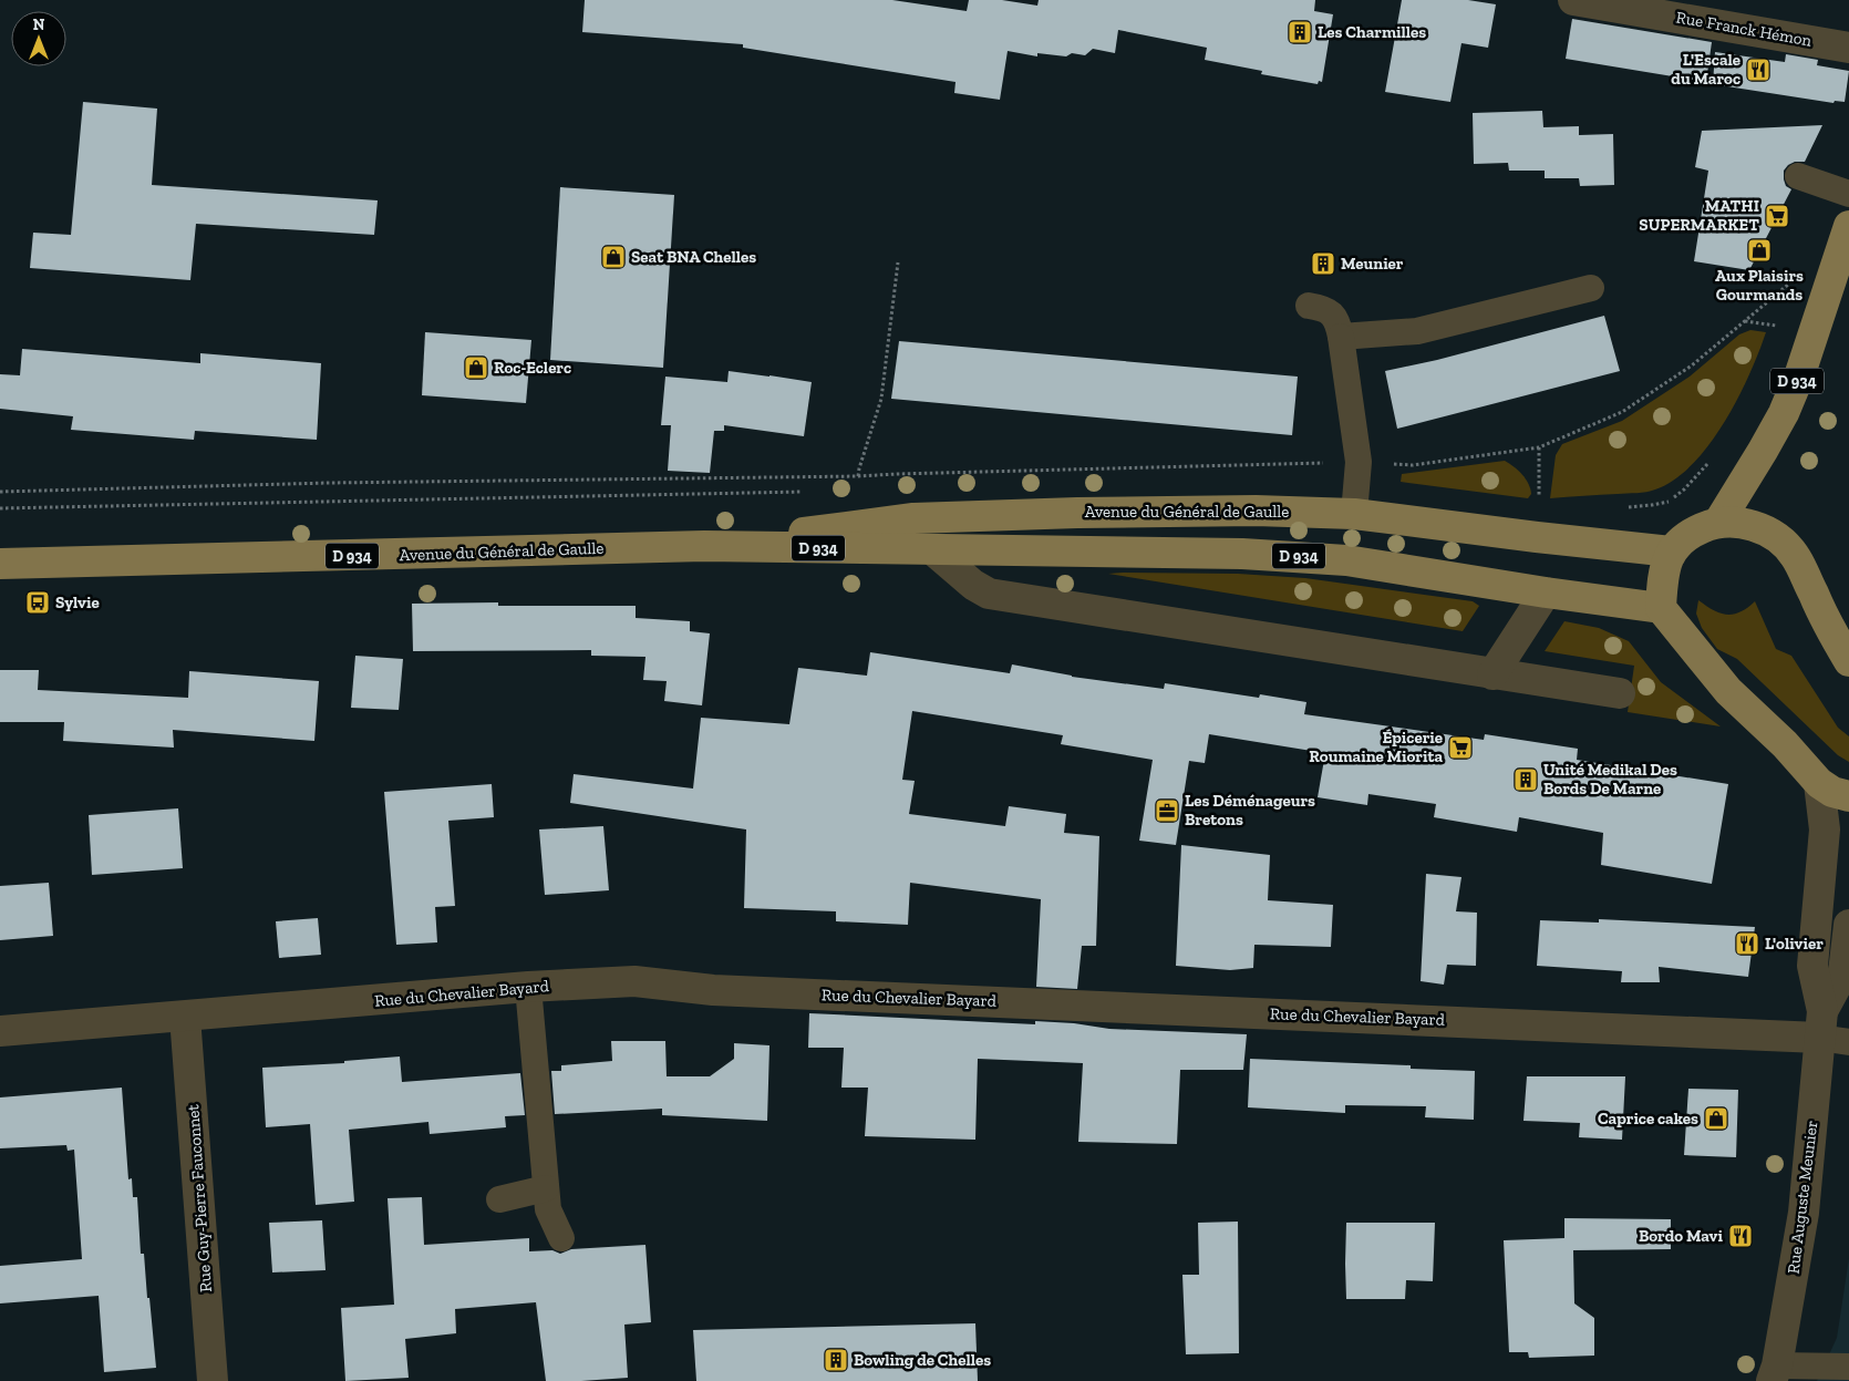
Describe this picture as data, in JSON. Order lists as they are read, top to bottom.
{
  "streets": {
    "main road": ["D 934", "Avenue du Général de Gaulle"],
    "street": [
      "Rue Franck Hémon",
      "Rue du Chevalier Bayard",
      "Rue Auguste Meunier",
      "Rue Guy-Pierre Fauconnet"
    ]
  },
  "crossings": [
    ["Rue du Chevalier Bayard", "Rue Auguste Meunier"],
    ["Rue du Chevalier Bayard", "Rue Guy-Pierre Fauconnet"]
  ],
  "places": {
    "building": [
      "Les Charmilles",
      "Meunier",
      "Unité Medikal Des Bords De Marne",
      "Bowling de Chelles"
    ],
    "restaurant": ["L'Escale du Maroc", "L'olivier", "Bordo Mavi"],
    "supermarket": ["MATHI SUPERMARKET", "Épicerie Roumaine Miorita"],
    "shop": [
      "Aux Plaisirs Gourmands",
      "Seat BNA Chelles",
      "Roc-Eclerc",
      "Caprice cakes"
    ],
    "bus stop": ["Sylvie"],
    "office": ["Les Déménageurs Bretons"]
  },
  "north": "top"
}
